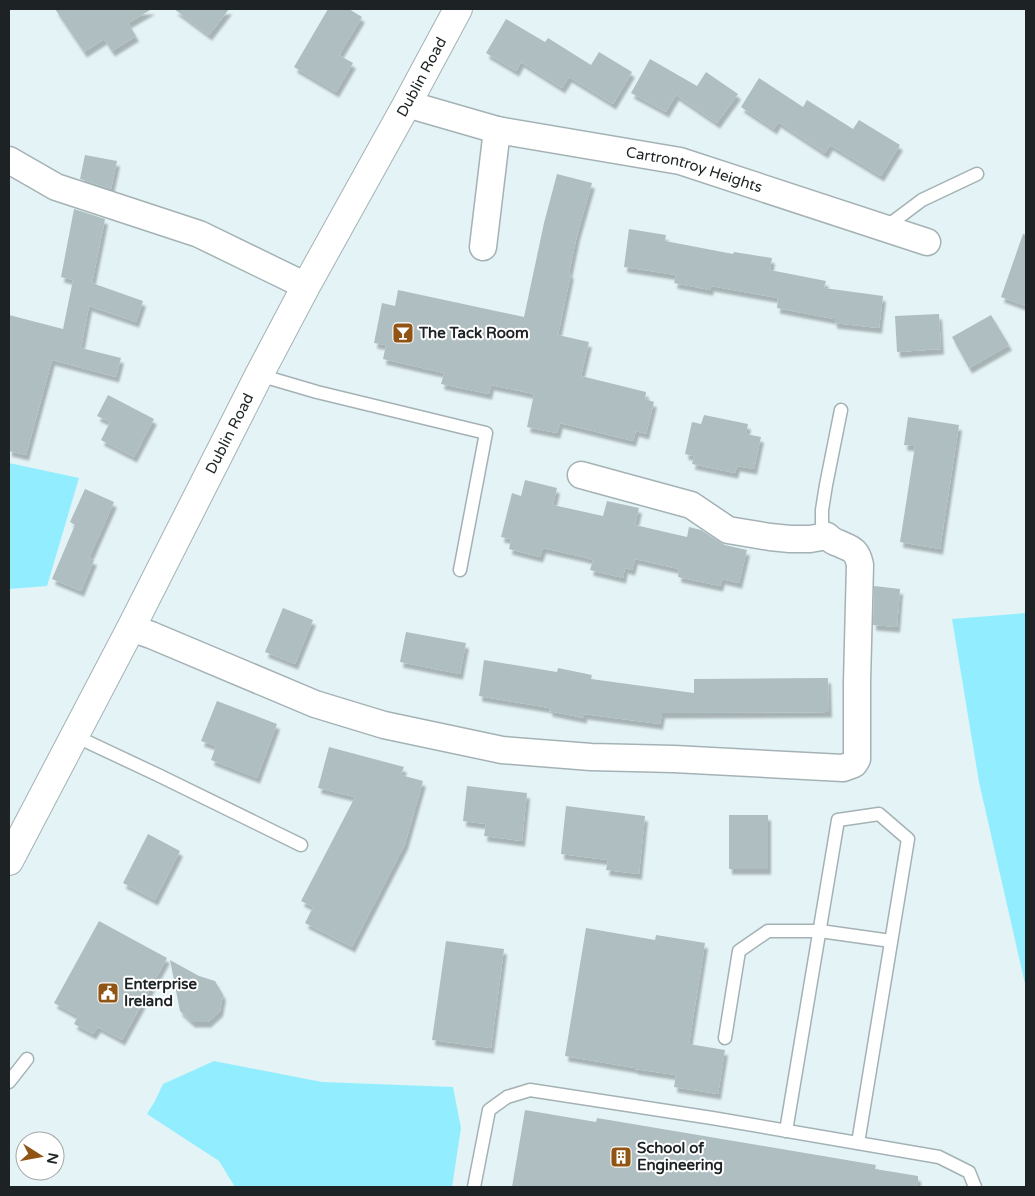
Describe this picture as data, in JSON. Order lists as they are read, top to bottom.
{
  "streets": {
    "main road": ["Dublin Road"],
    "street": ["Cartrontroy Heights"]
  },
  "crossings": [
    ["Dublin Road", "Cartrontroy Heights"]
  ],
  "places": {
    "bar": ["The Tack Room"],
    "public building": ["Enterprise Ireland"],
    "building": ["School of Engineering"]
  },
  "north": "right"
}
